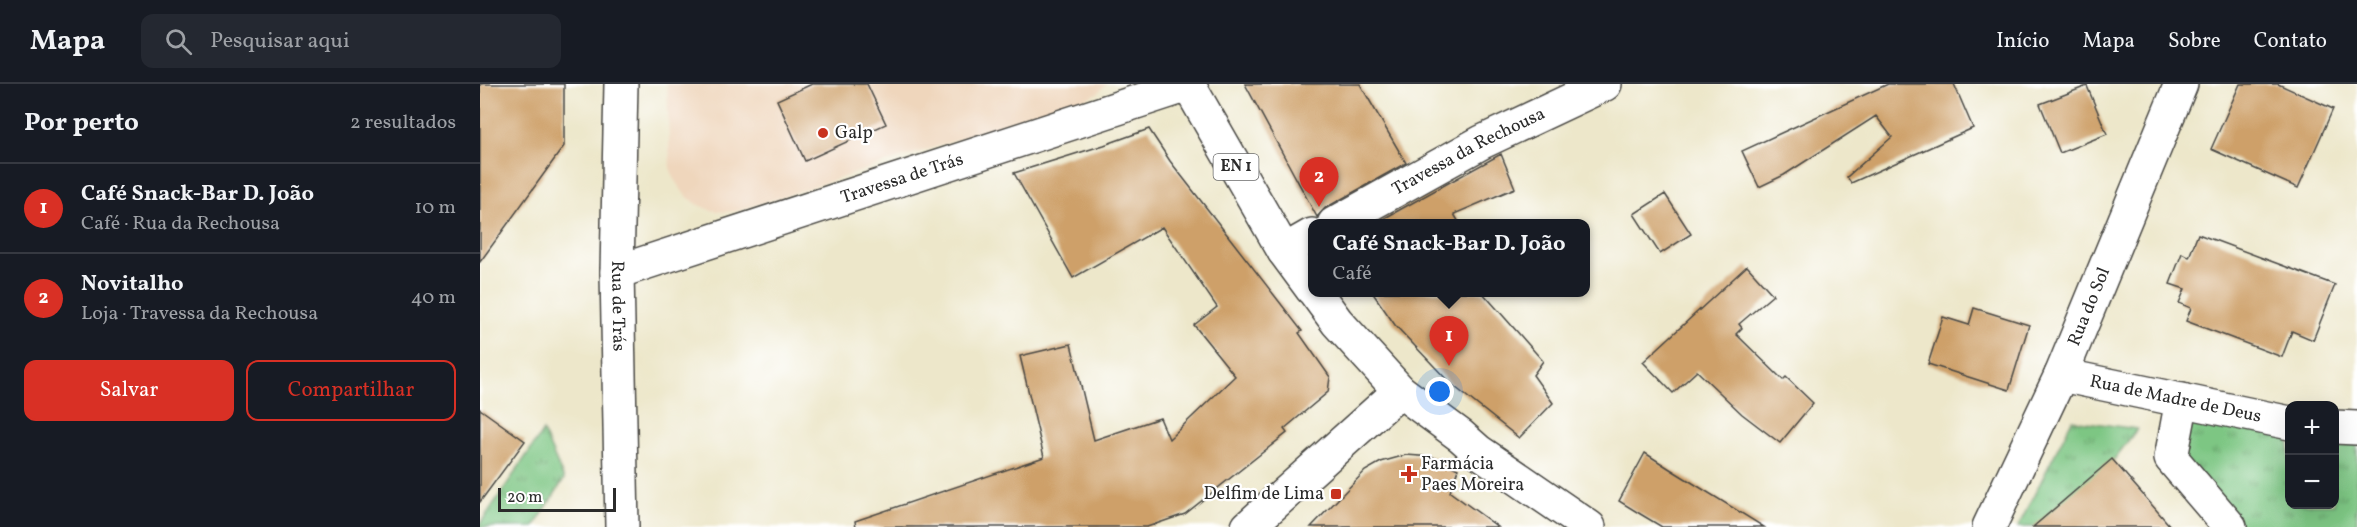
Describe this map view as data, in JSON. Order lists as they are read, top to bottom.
{
  "streets": {
    "street": [
      "Travessa da Rechousa",
      "EN 1",
      "Travessa de Trás",
      "Rua de Trás",
      "Rua do Sol",
      "Rua de Madre de Deus"
    ]
  },
  "crossings": [
    ["EN 1", "Travessa de Trás"],
    ["Travessa de Trás", "Rua de Trás"],
    ["Rua do Sol", "Rua de Madre de Deus"]
  ],
  "places": {
    "other": ["Galp"],
    "health": ["Farmácia Paes Moreira"],
    "transit": ["Delfim de Lima"]
  },
  "scale_bar": "20 m",
  "page": {
    "header": "Mapa",
    "search": "Pesquisar aqui",
    "nav": [
      "Início",
      "Mapa",
      "Sobre",
      "Contato"
    ],
    "heading": ["Por perto", "2 resultados"],
    "pins": ["2", "1"],
    "list": [
      {
        "mark": "1",
        "name": "Café Snack-Bar D. João",
        "note": "Café · Rua da Rechousa",
        "value": "10 m"
      },
      {
        "mark": "2",
        "name": "Novitalho",
        "note": "Loja · Travessa da Rechousa",
        "value": "40 m"
      }
    ],
    "popup": ["Café Snack-Bar D. João", "Café"],
    "buttons": ["Salvar", "Compartilhar"],
    "map_buttons": ["+", "−"],
    "scale": "20 m"
  }
}
